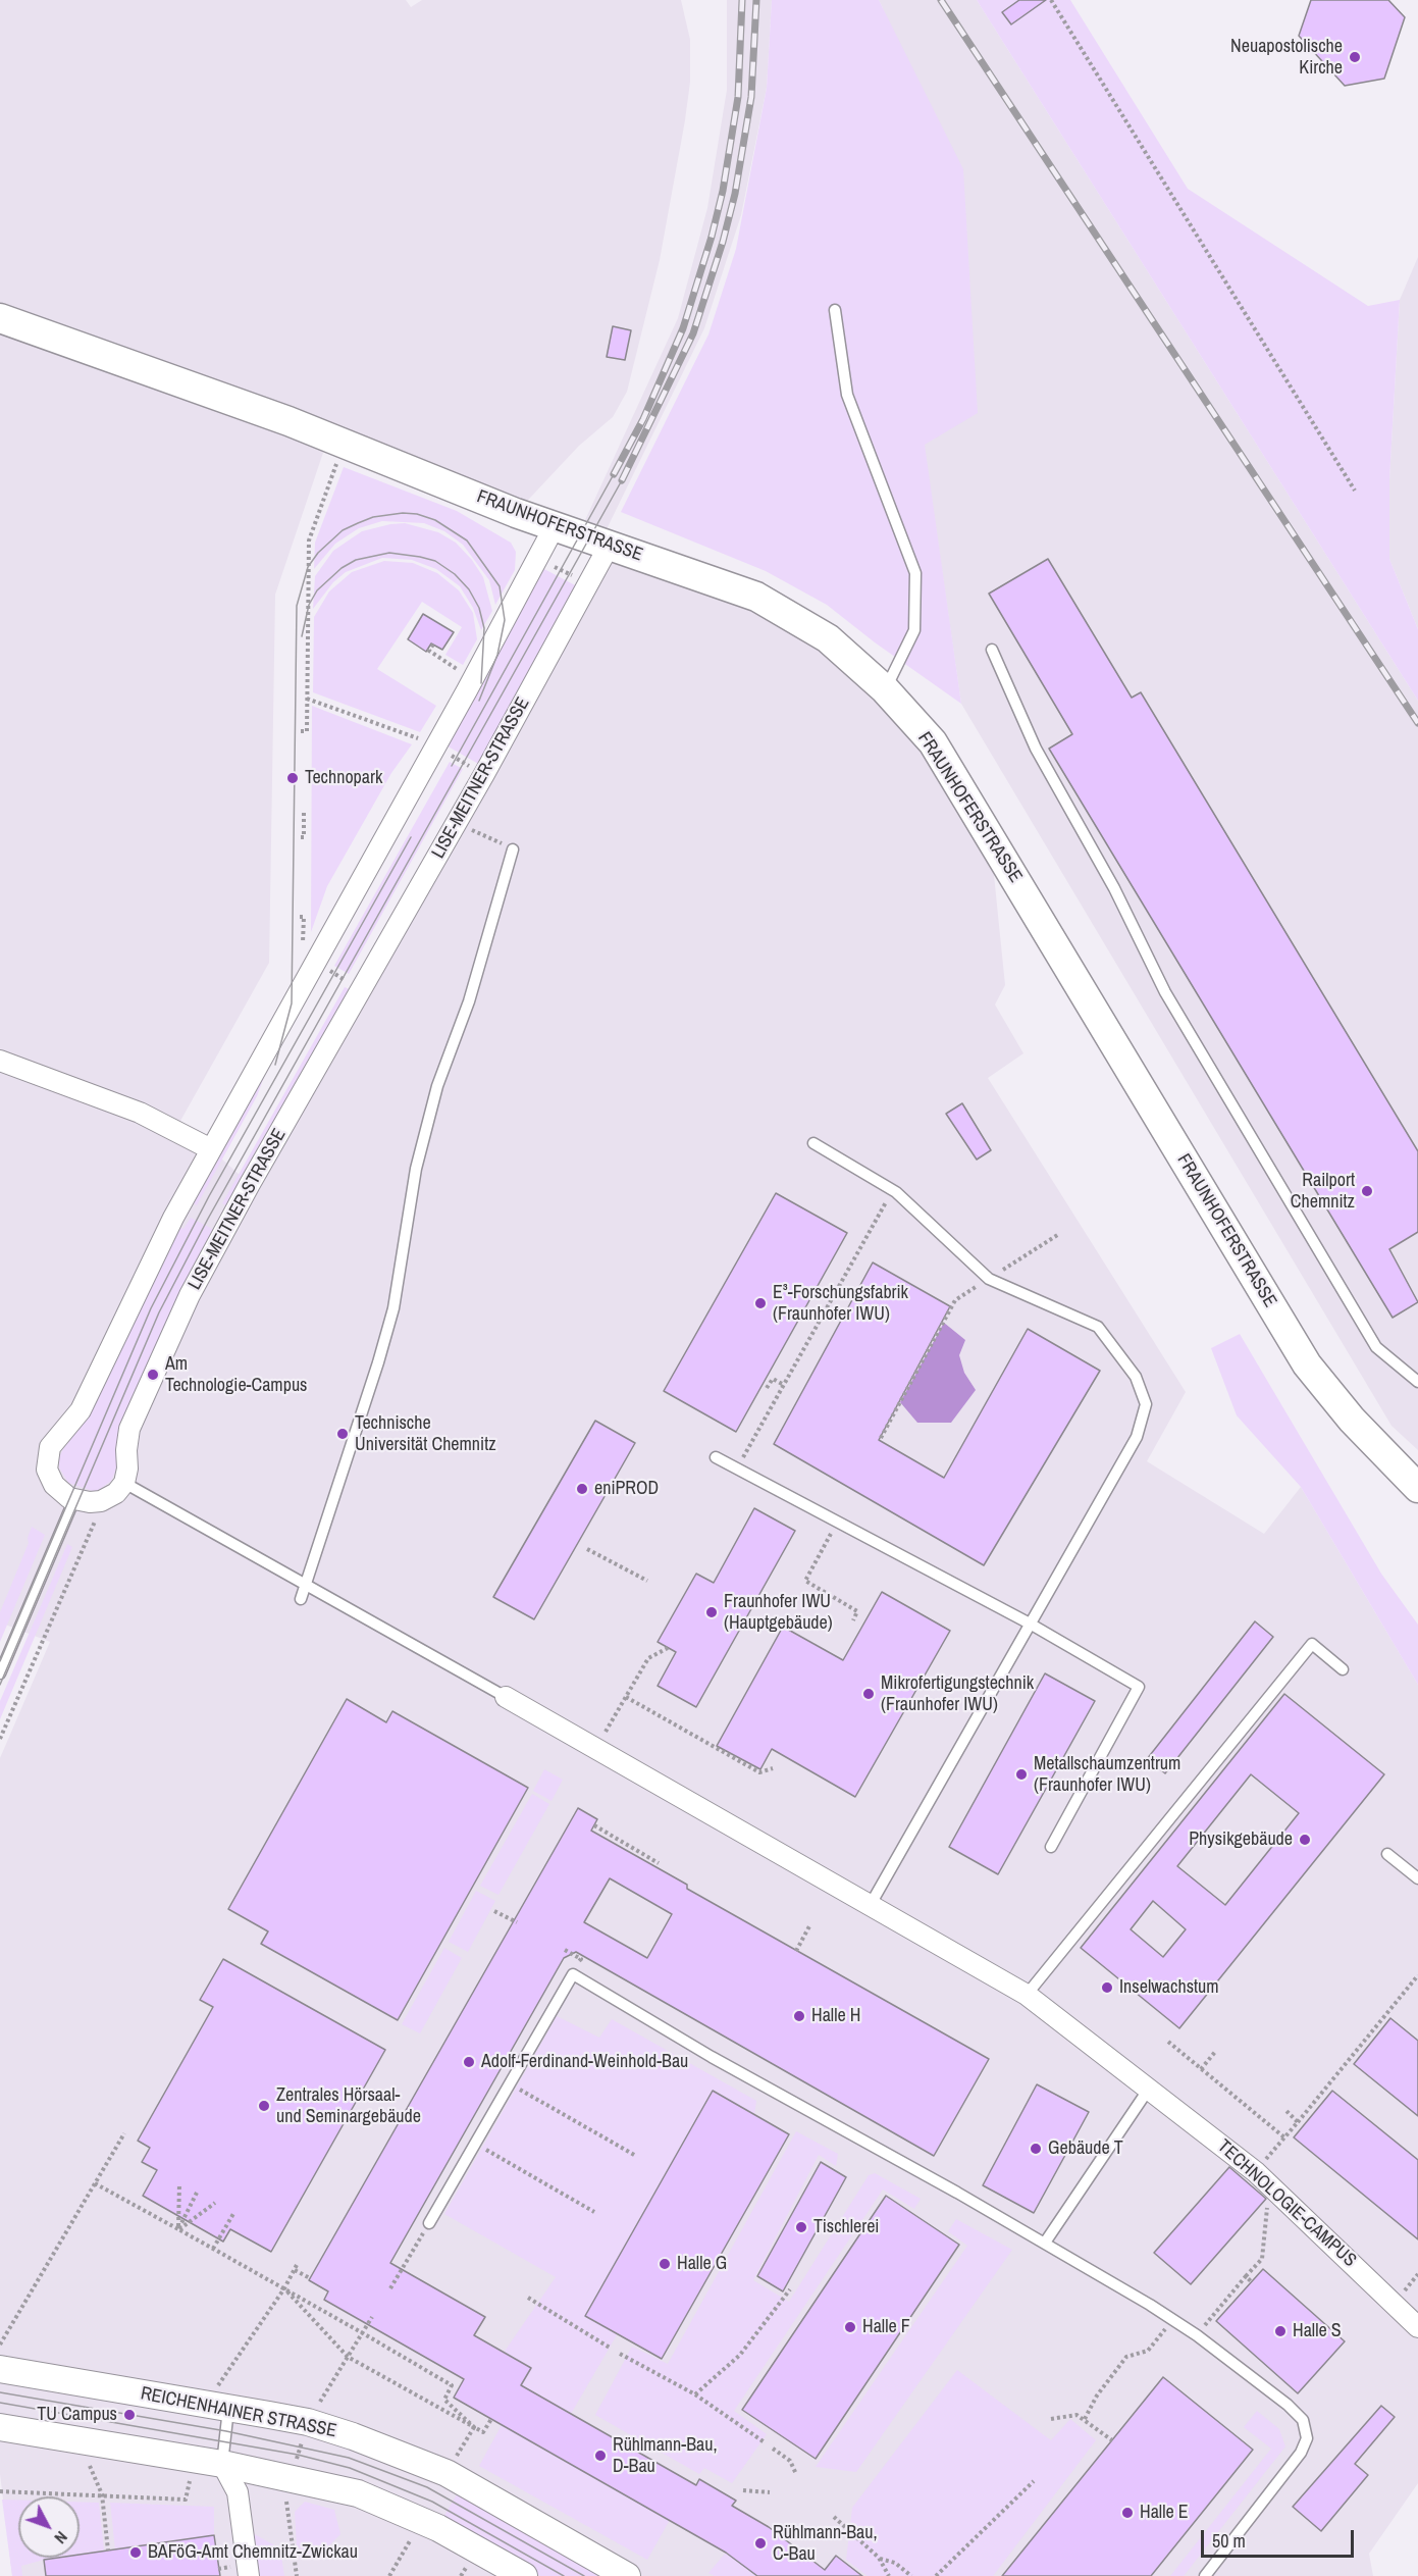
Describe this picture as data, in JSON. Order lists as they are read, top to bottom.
{
  "streets": {
    "main road": ["FRAUNHOFERSTRASSE"],
    "street": ["LISE-MEITNER-STRASSE", "TECHNOLOGIE-CAMPUS", "REICHENHAINER STRASSE"]
  },
  "crossings": [
    ["FRAUNHOFERSTRASSE", "LISE-MEITNER-STRASSE"]
  ],
  "places": [
    "Neuapostolische Kirche",
    "Technopark",
    "Railport Chemnitz",
    "E³-Forschungsfabrik (Fraunhofer IWU)",
    "Am Technologie-Campus",
    "Technische Universität Chemnitz",
    "eniPROD",
    "Fraunhofer IWU (Hauptgebäude)",
    "Mikrofertigungstechnik (Fraunhofer IWU)",
    "Metallschaumzentrum (Fraunhofer IWU)",
    "Physikgebäude",
    "Inselwachstum",
    "Halle H",
    "Adolf-Ferdinand-Weinhold-Bau",
    "Zentrales Hörsaal- und Seminargebäude",
    "Gebäude T",
    "Tischlerei",
    "Halle G",
    "Halle F",
    "Halle S",
    "TU Campus",
    "Rühlmann-Bau, D-Bau",
    "Halle E",
    "Rühlmann-Bau, C-Bau",
    "BAFöG-Amt Chemnitz-Zwickau"
  ],
  "scale_bar": "50 m",
  "north": "bottom right"
}
